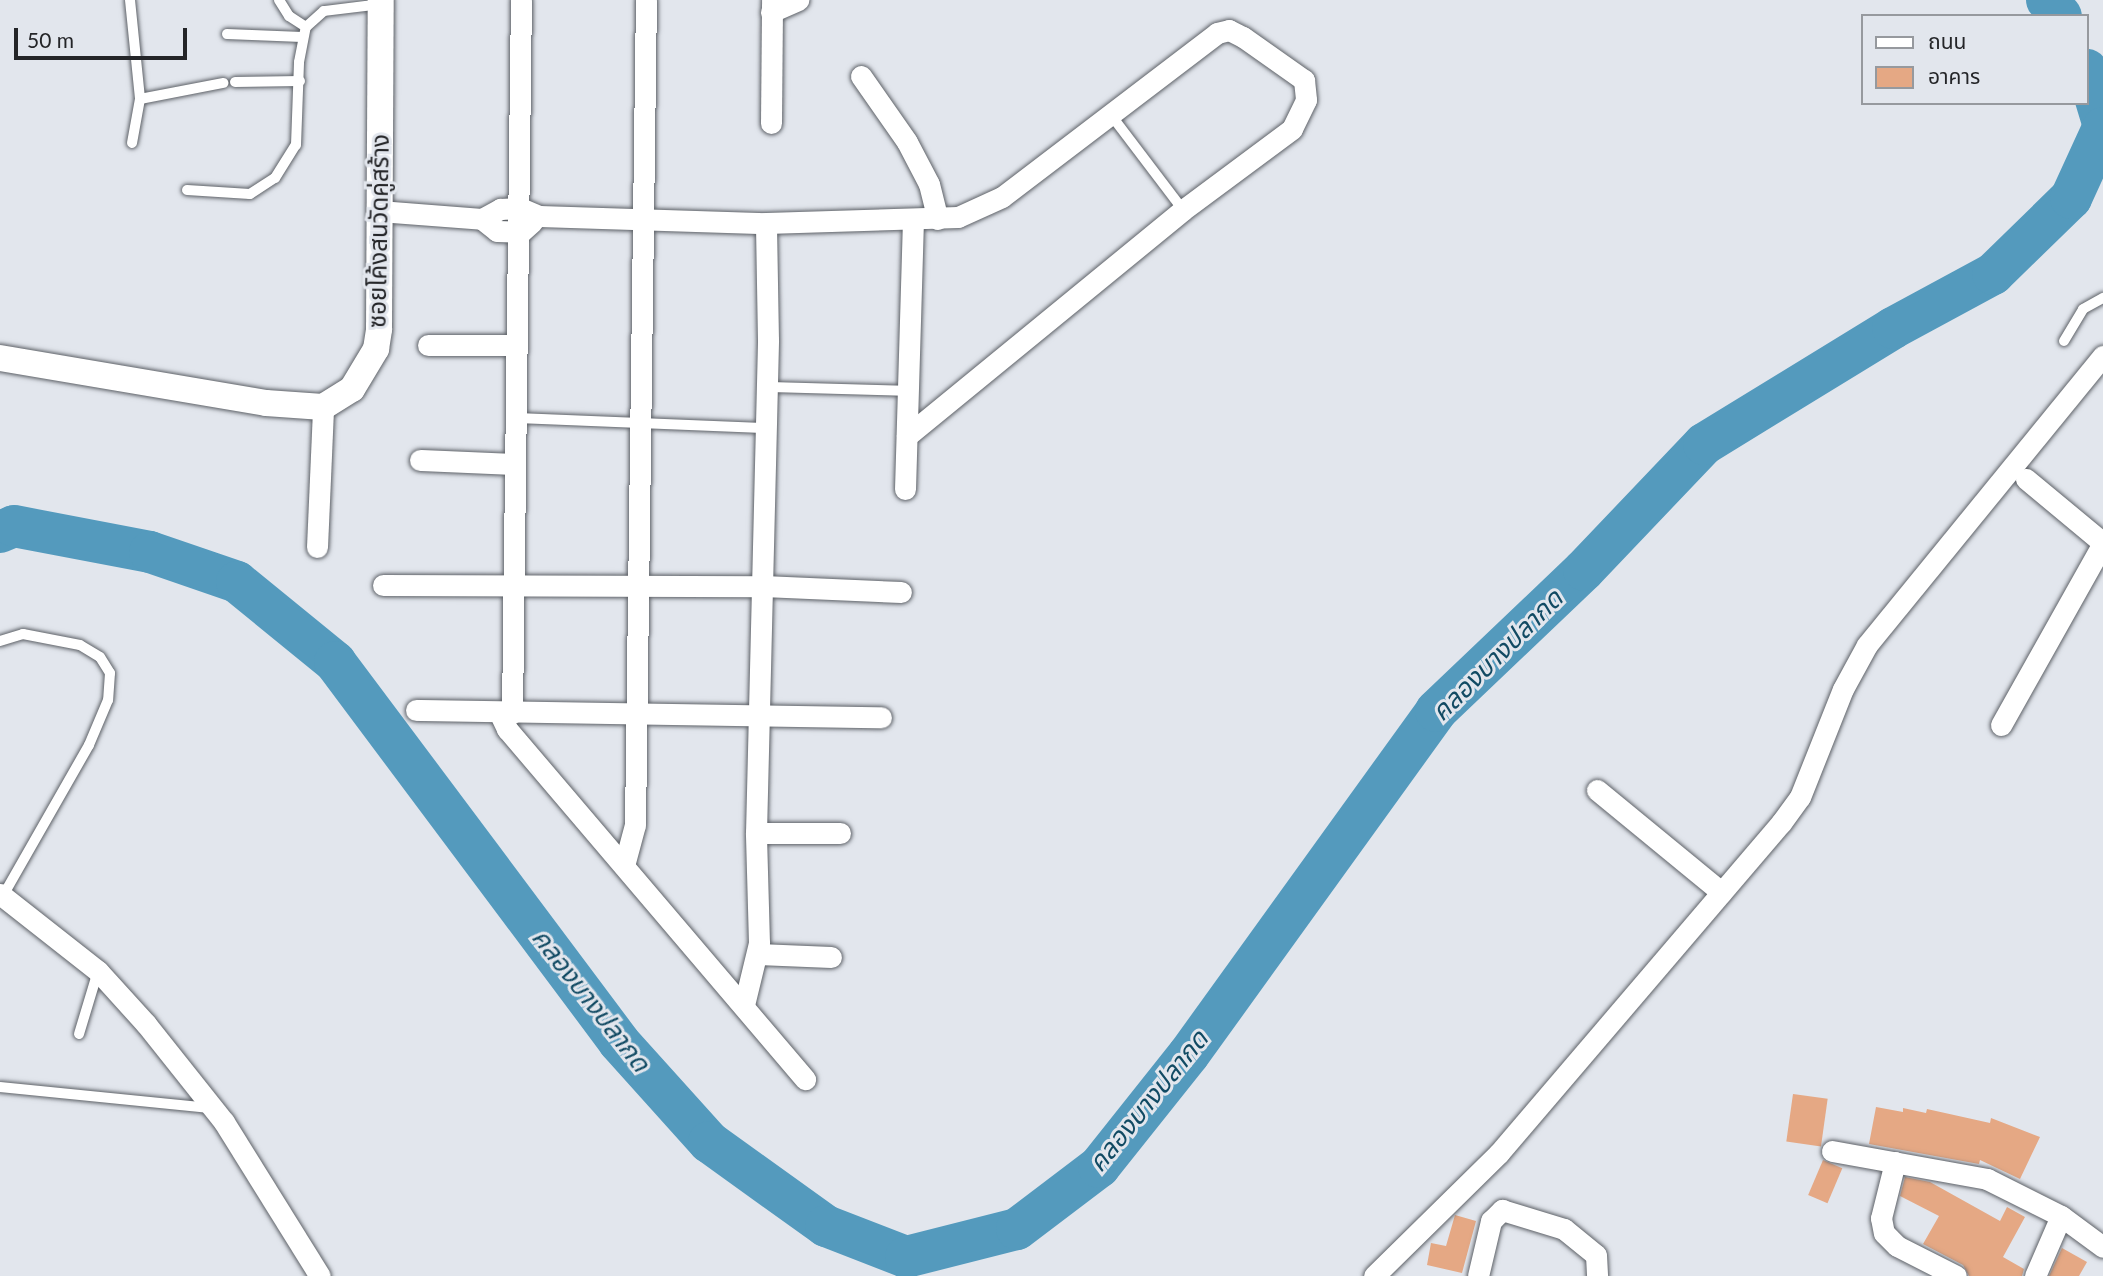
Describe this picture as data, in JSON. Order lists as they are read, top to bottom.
{
  "streets": {
    "street": ["ซอยโค้งสนวัดคู่สร้าง"]
  },
  "water": ["คลองบางปลากด"],
  "legend": ["ถนน", "อาคาร"],
  "scale_bar": "50 m"
}
